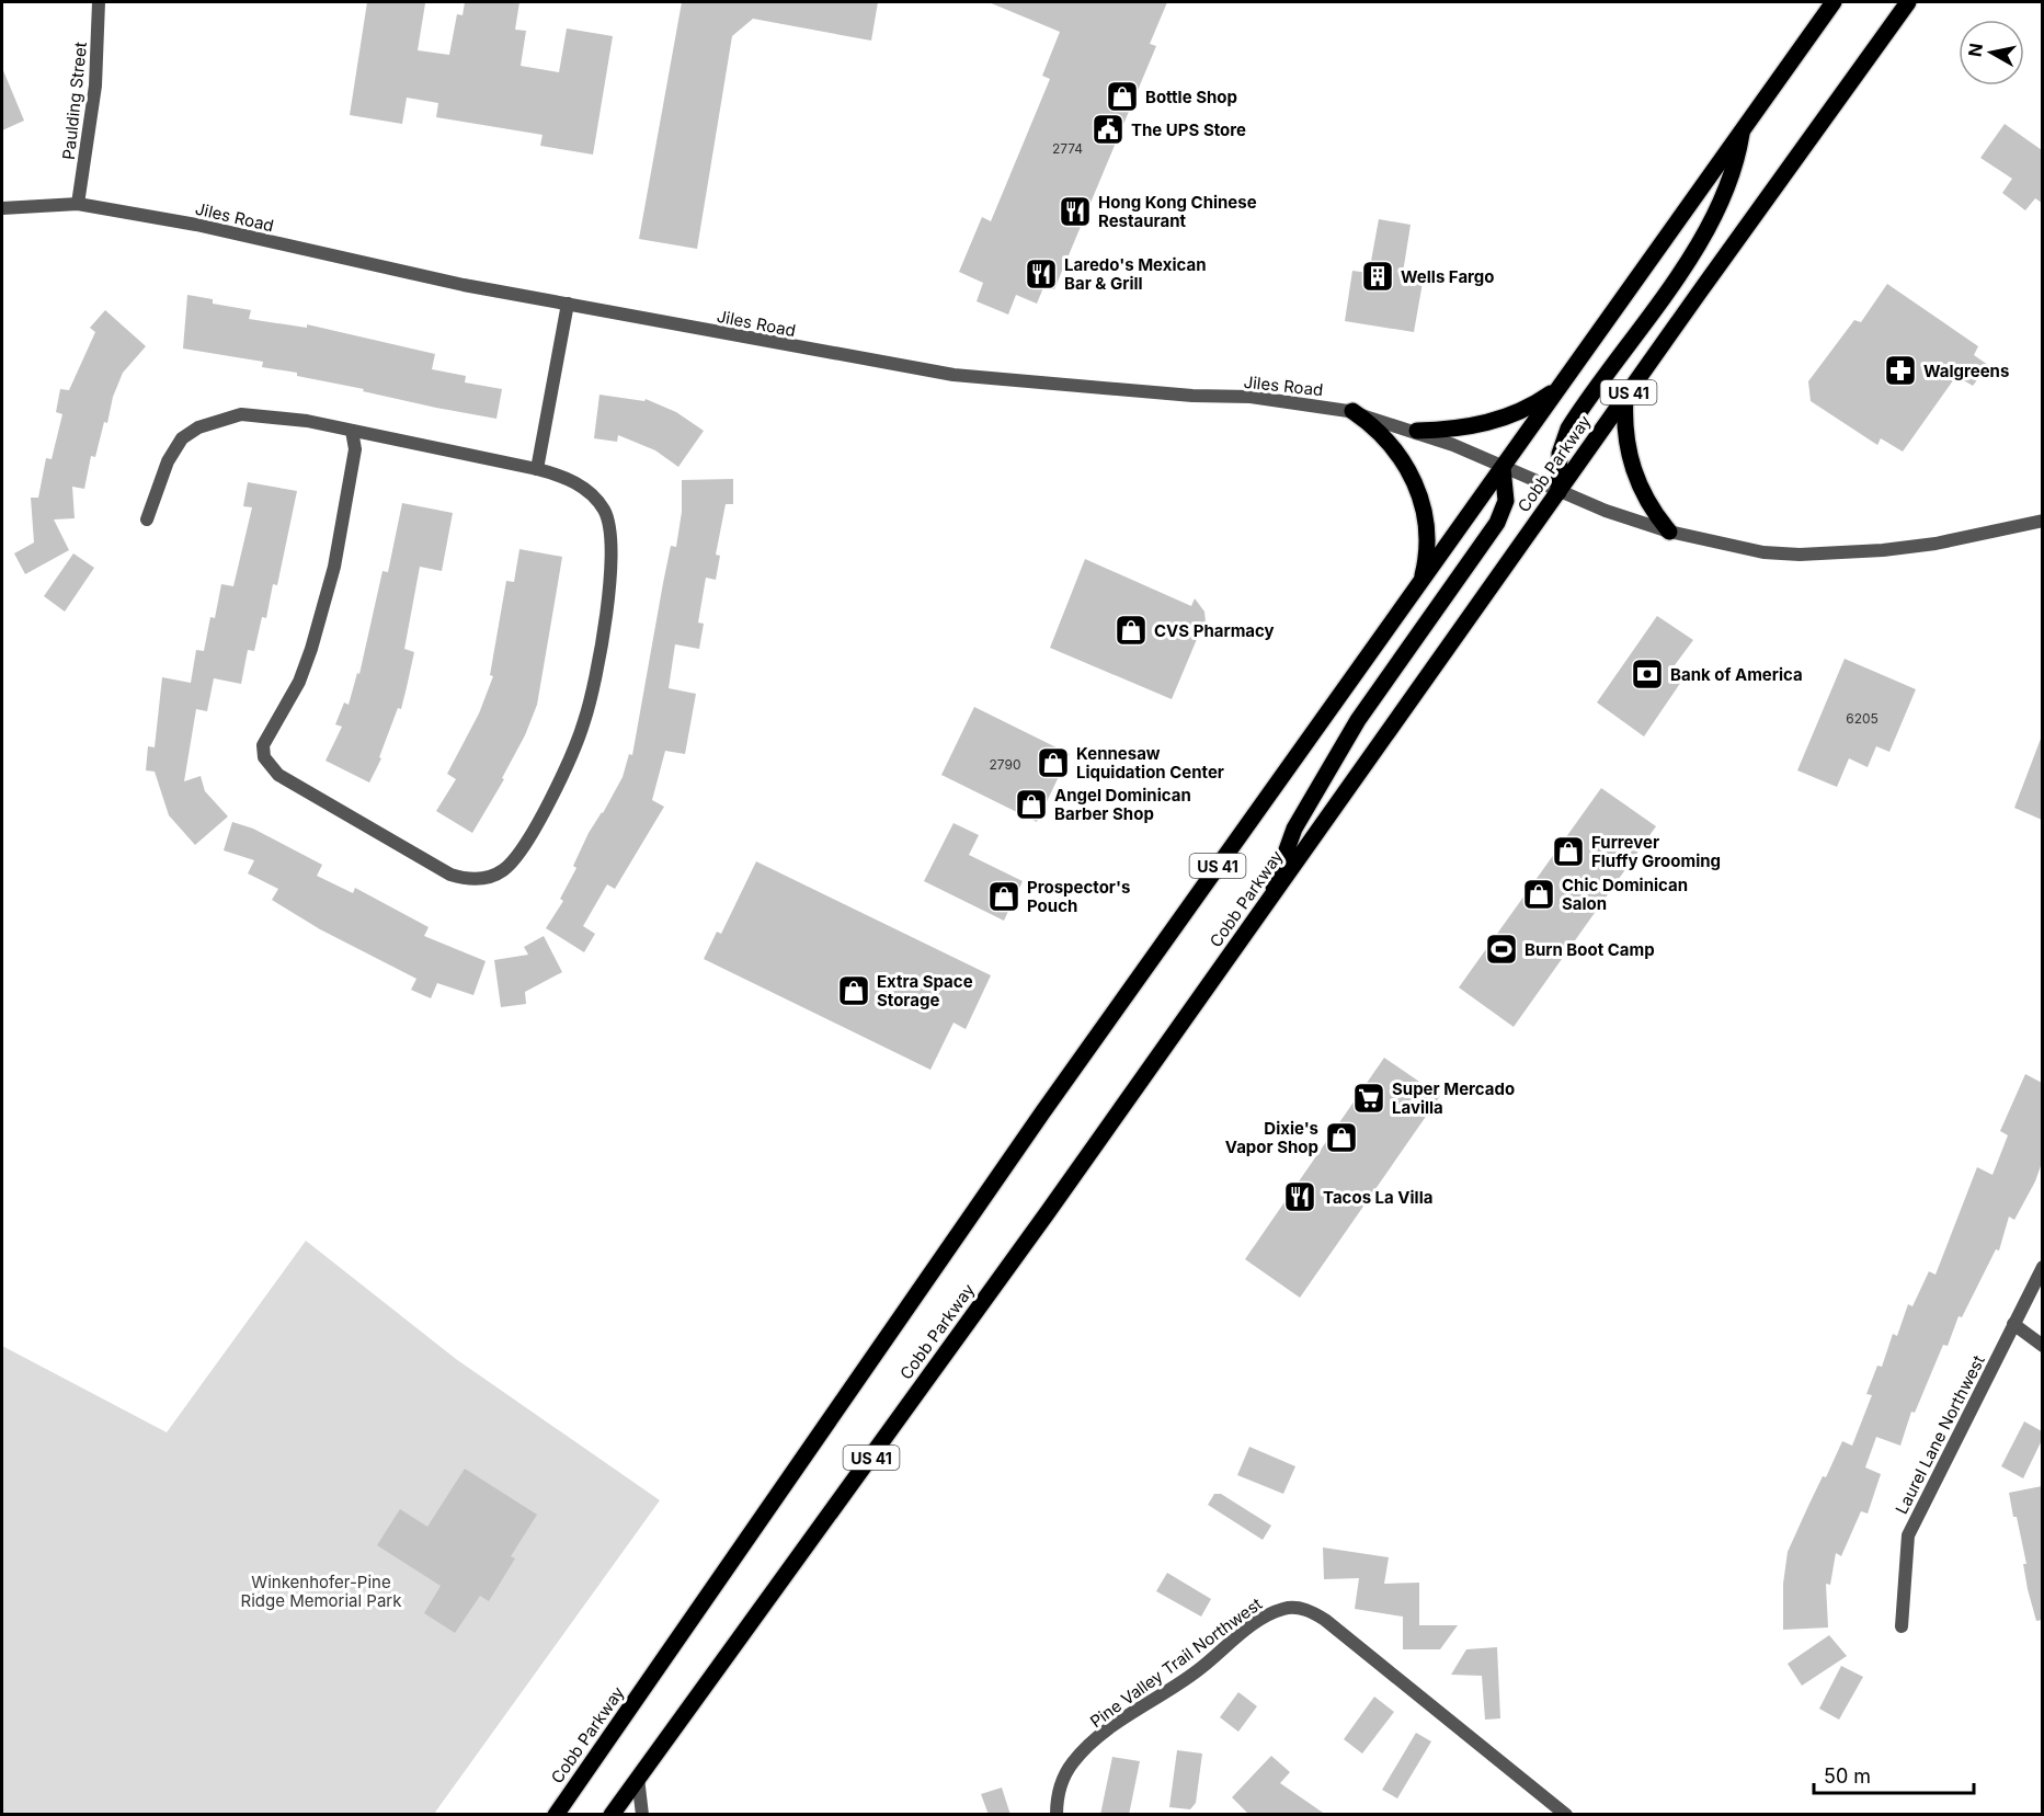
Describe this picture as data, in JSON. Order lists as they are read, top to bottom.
{
  "streets": {
    "main road": ["US 41", "Cobb Parkway"],
    "street": [
      "Paulding Street",
      "Jiles Road",
      "Laurel Lane Northwest",
      "Pine Valley Trail Northwest"
    ]
  },
  "crossings": [
    ["Paulding Street", "Jiles Road"],
    ["Jiles Road", "Cobb Parkway"]
  ],
  "parks": ["Winkenhofer-Pine Ridge Memorial Park"],
  "places": {
    "shop": [
      "Bottle Shop",
      "CVS Pharmacy",
      "Kennesaw Liquidation Center",
      "Angel Dominican Barber Shop",
      "Furrever Fluffy Grooming",
      "Chic Dominican Salon",
      "Prospector's Pouch",
      "Extra Space Storage",
      "Dixie's Vapor Shop"
    ],
    "public building": ["The UPS Store"],
    "restaurant": ["Hong Kong Chinese Restaurant", "Laredo's Mexican Bar & Grill", "Tacos La Villa"],
    "building": ["Wells Fargo"],
    "pharmacy": ["Walgreens"],
    "bank": ["Bank of America"],
    "sports": ["Burn Boot Camp"],
    "supermarket": ["Super Mercado Lavilla"]
  },
  "house_numbers": ["2774", "6205", "2790"],
  "scale_bar": "50 m",
  "north": "left"
}
